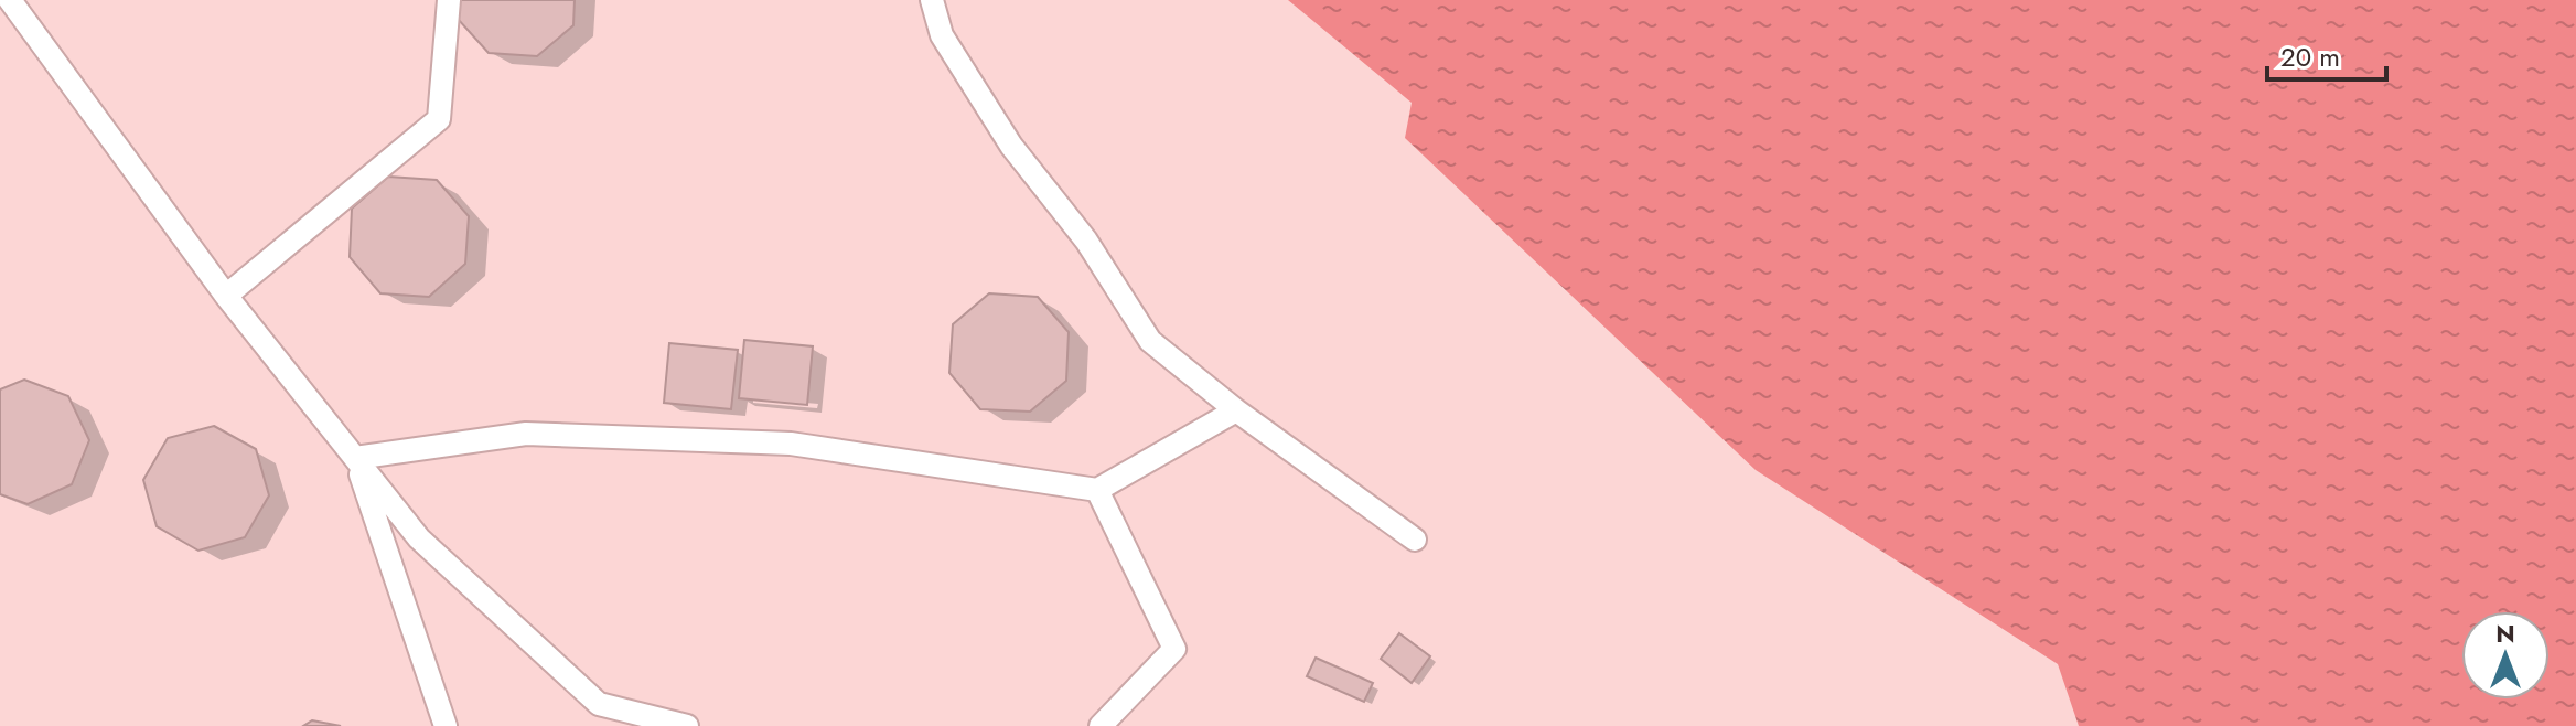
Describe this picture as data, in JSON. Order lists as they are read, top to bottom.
{
  "scale_bar": "20 m",
  "north": "top"
}
